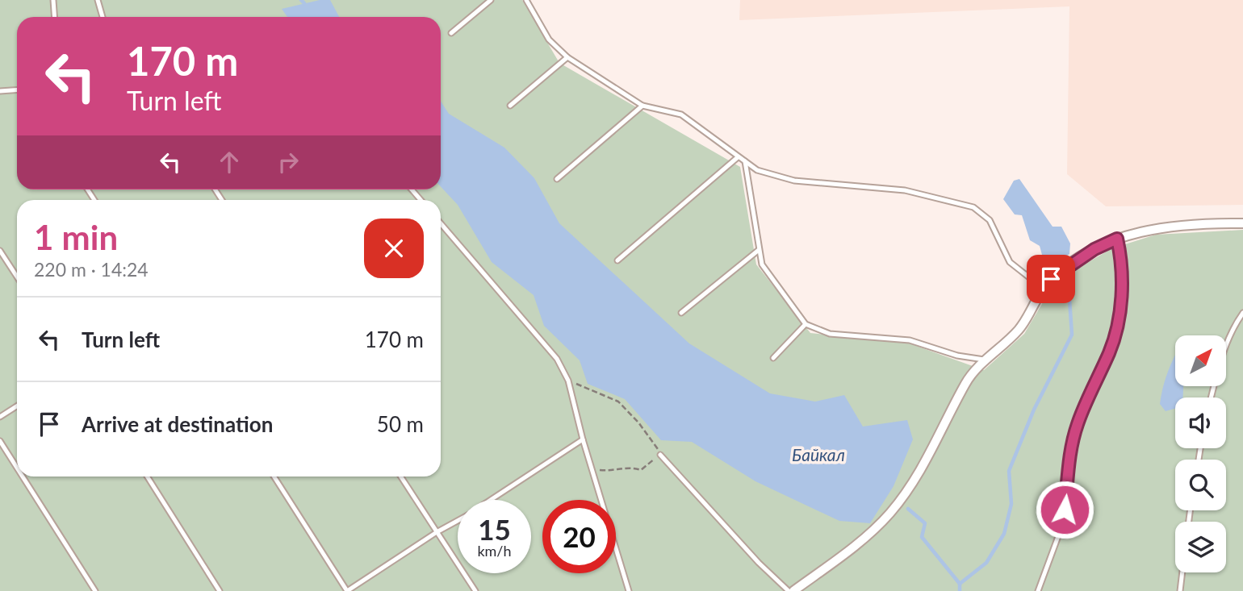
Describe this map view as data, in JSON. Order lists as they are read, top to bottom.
{
  "water": ["Байкал"],
  "north": "top right",
  "page": {
    "turn": ["170 m", "Turn left"],
    "heading": ["1 min", "220 m · 14:24"],
    "list": [
      {
        "name": "Turn left",
        "value": "170 m"
      },
      {
        "name": "Arrive at destination",
        "value": "50 m"
      }
    ],
    "speed": "15 km/h",
    "limit": "20"
  }
}
